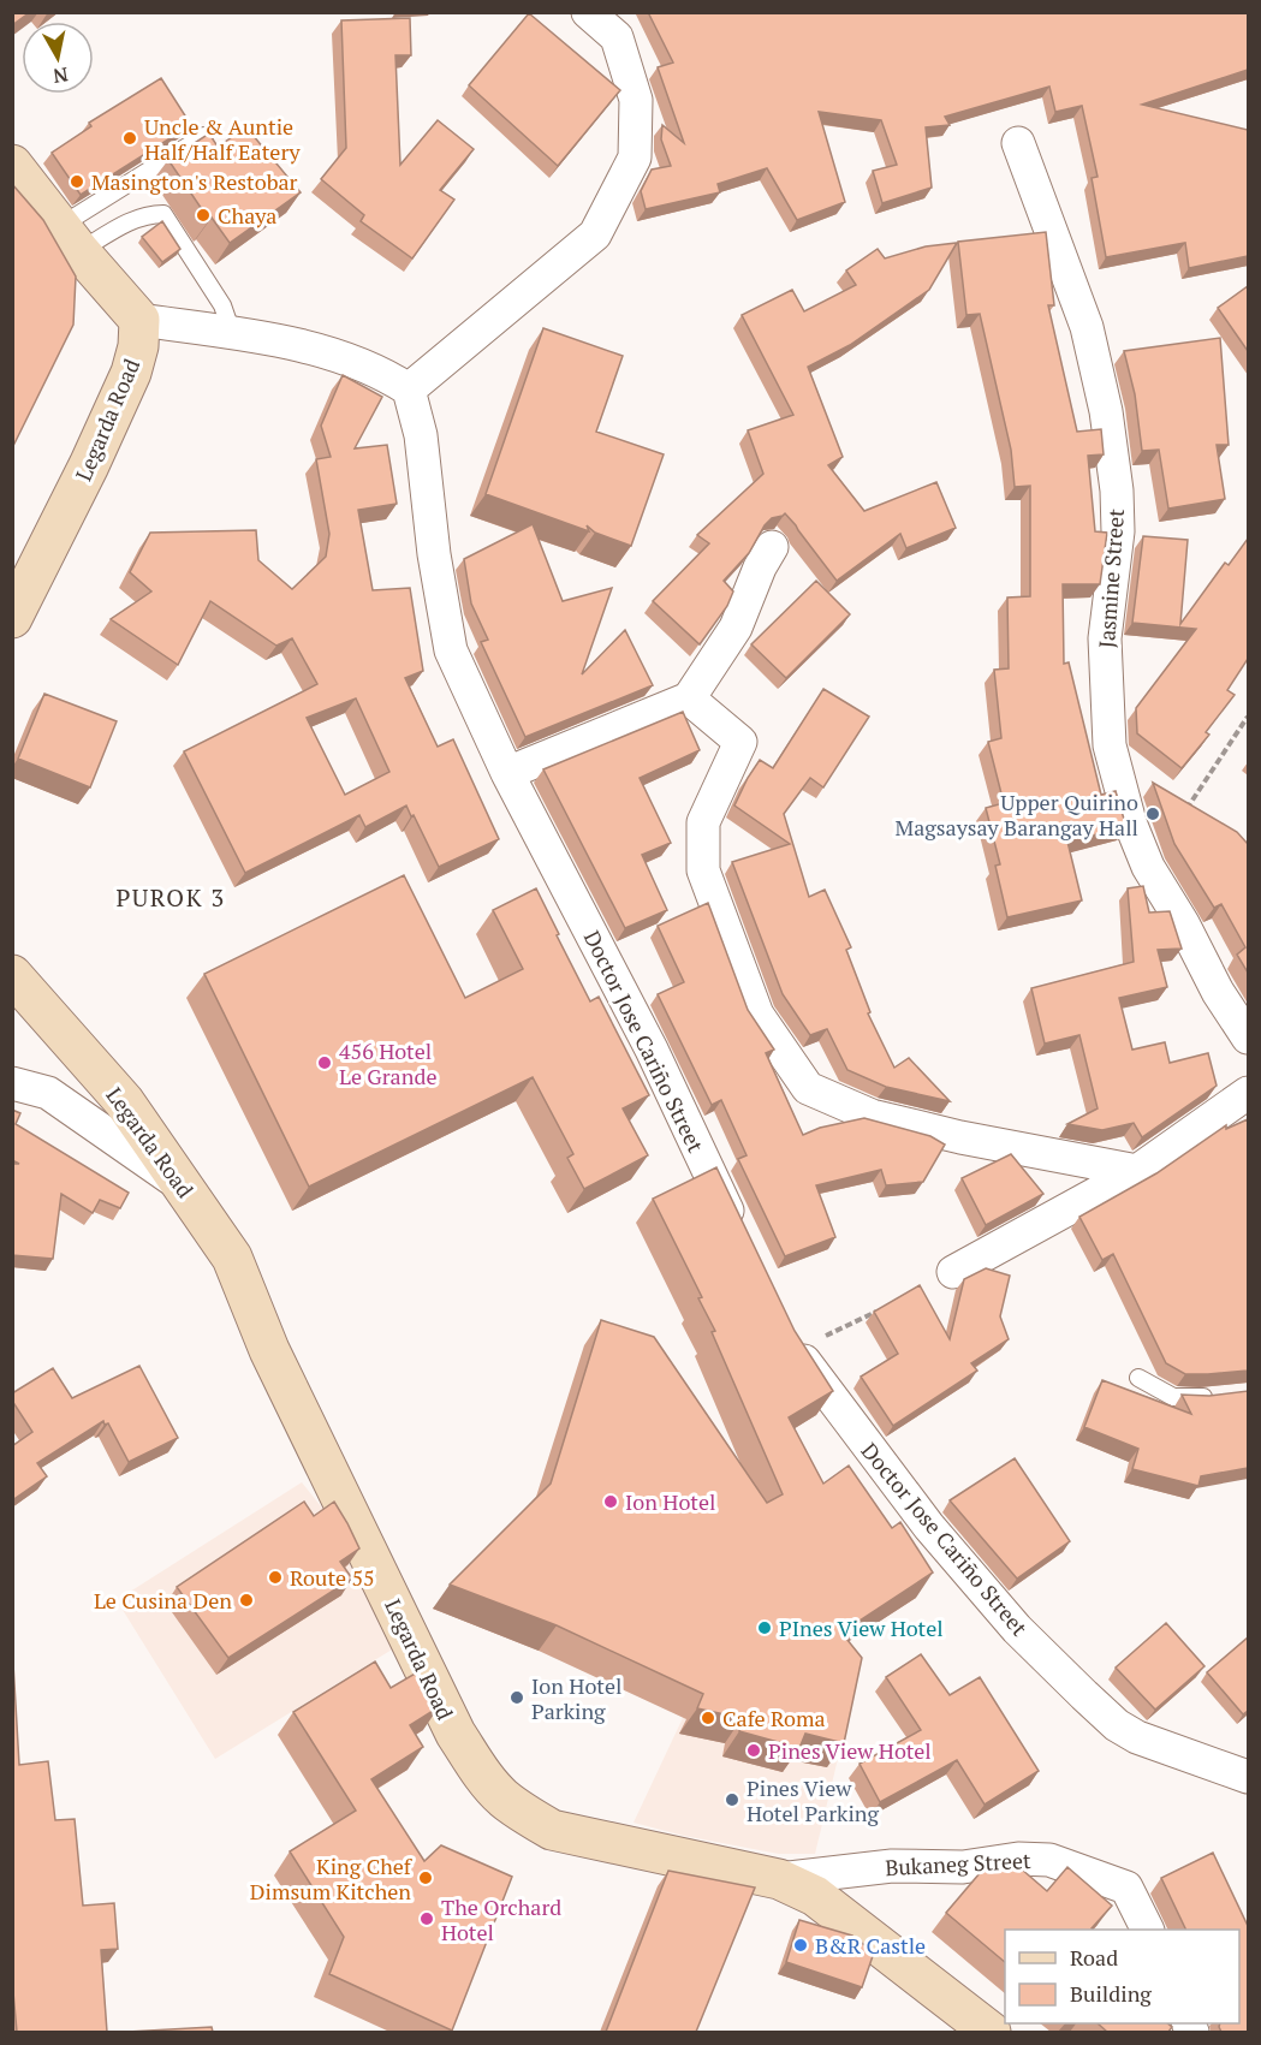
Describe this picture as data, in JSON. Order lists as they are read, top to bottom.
{
  "streets": {
    "main road": ["Legarda Road"],
    "street": ["Jasmine Street", "Doctor Jose Cariño Street", "Bukaneg Street"]
  },
  "crossings": [
    ["Legarda Road", "Bukaneg Street"]
  ],
  "districts": ["PUROK 3"],
  "places": [
    "Uncle & Auntie Half/Half Eatery",
    "Masington's Restobar",
    "Chaya",
    "Upper Quirino Magsaysay Barangay Hall",
    "456 Hotel Le Grande",
    "Ion Hotel",
    "Route 55",
    "Le Cusina Den",
    "PInes View Hotel",
    "Ion Hotel Parking",
    "Cafe Roma",
    "Pines View Hotel",
    "Pines View Hotel Parking",
    "King Chef Dimsum Kitchen",
    "The Orchard Hotel",
    "B&R Castle"
  ],
  "legend": ["Road", "Building"],
  "north": "bottom"
}
